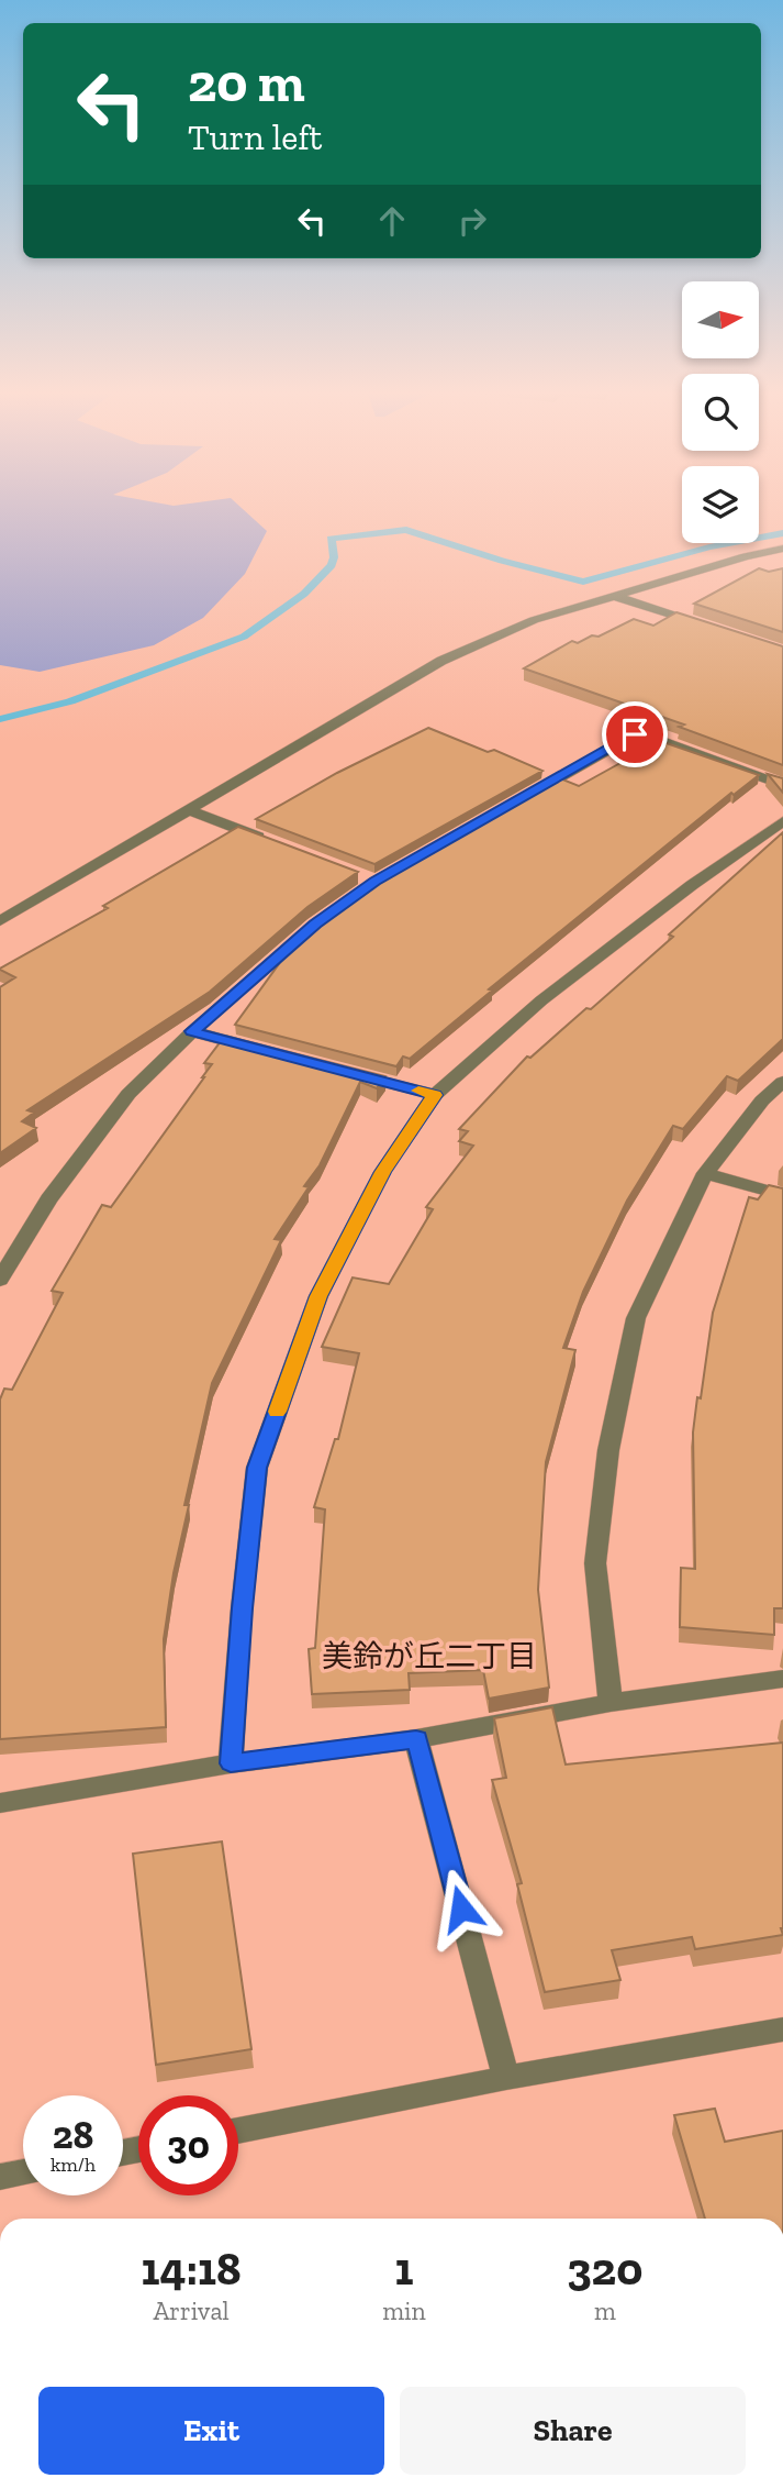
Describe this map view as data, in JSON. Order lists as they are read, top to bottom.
{
  "districts": ["美鈴が丘二丁目"],
  "north": "right",
  "page": {
    "turn": ["20 m", "Turn left"],
    "speed": "28 km/h",
    "limit": "30",
    "eta": [
      "14:18",
      "Arrival",
      "1",
      "min",
      "320",
      "m"
    ],
    "buttons": ["Exit", "Share"]
  }
}
